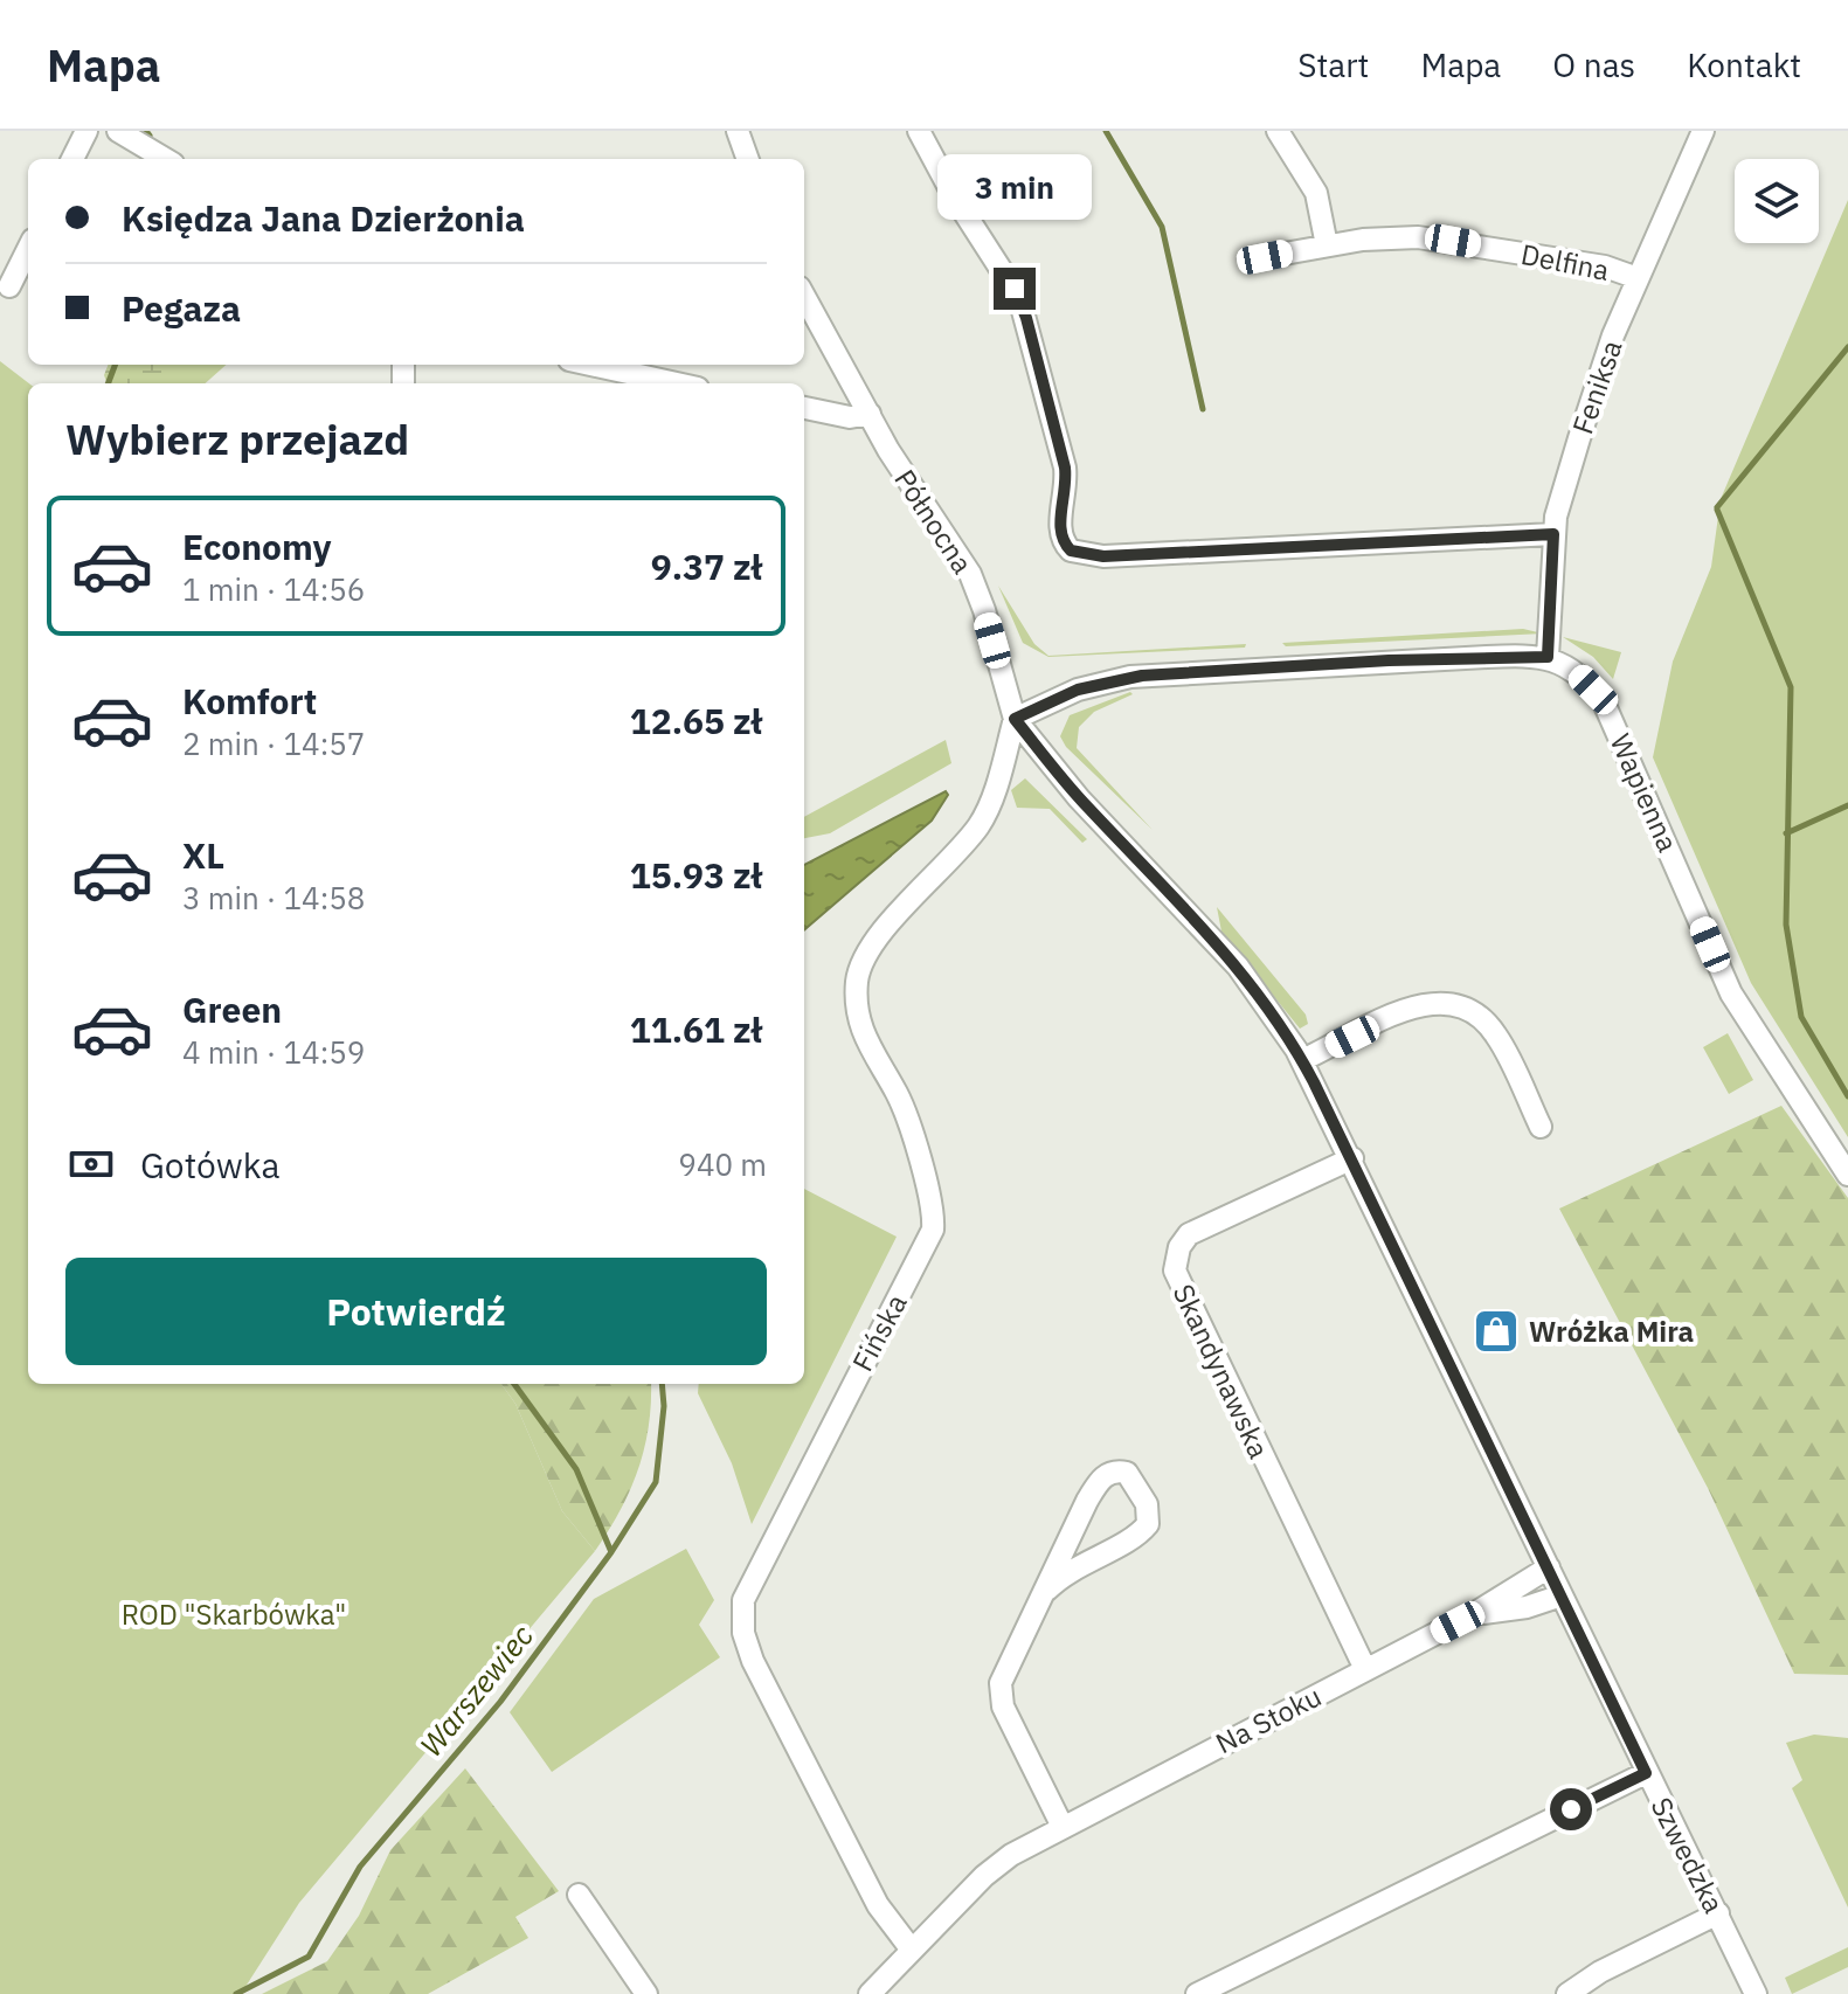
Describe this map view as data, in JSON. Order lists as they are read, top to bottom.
{
  "streets": {
    "street": [
      "Delfina",
      "Feniksa",
      "Północna",
      "Wapienna",
      "Fińska",
      "Skandynawska",
      "Na Stoku",
      "Szwedzka"
    ]
  },
  "crossings": [
    ["Delfina", "Feniksa"],
    ["Feniksa", "Wapienna"],
    ["Północna", "Fińska"],
    ["Północna", "Szwedzka"],
    ["Fińska", "Na Stoku"],
    ["Skandynawska", "Na Stoku"],
    ["Skandynawska", "Szwedzka"],
    ["Na Stoku", "Szwedzka"]
  ],
  "water": ["Warszewiec"],
  "parks": ["ROD \"Skarbówka\""],
  "places": {
    "shop": ["Wróżka Mira"]
  },
  "page": {
    "header": "Mapa",
    "nav": [
      "Start",
      "Mapa",
      "O nas",
      "Kontakt"
    ],
    "bubble": "3 min",
    "banner": ["Księdza Jana Dzierżonia", "Pegaza"],
    "heading": "Wybierz przejazd",
    "list": [
      {
        "name": "Economy",
        "note": "1 min · 14:56",
        "value": "9.37 zł"
      },
      {
        "name": "Komfort",
        "note": "2 min · 14:57",
        "value": "12.65 zł"
      },
      {
        "name": "XL",
        "note": "3 min · 14:58",
        "value": "15.93 zł"
      },
      {
        "name": "Green",
        "note": "4 min · 14:59",
        "value": "11.61 zł"
      }
    ],
    "pay": ["Gotówka", "940 m"],
    "buttons": "Potwierdź"
  }
}
